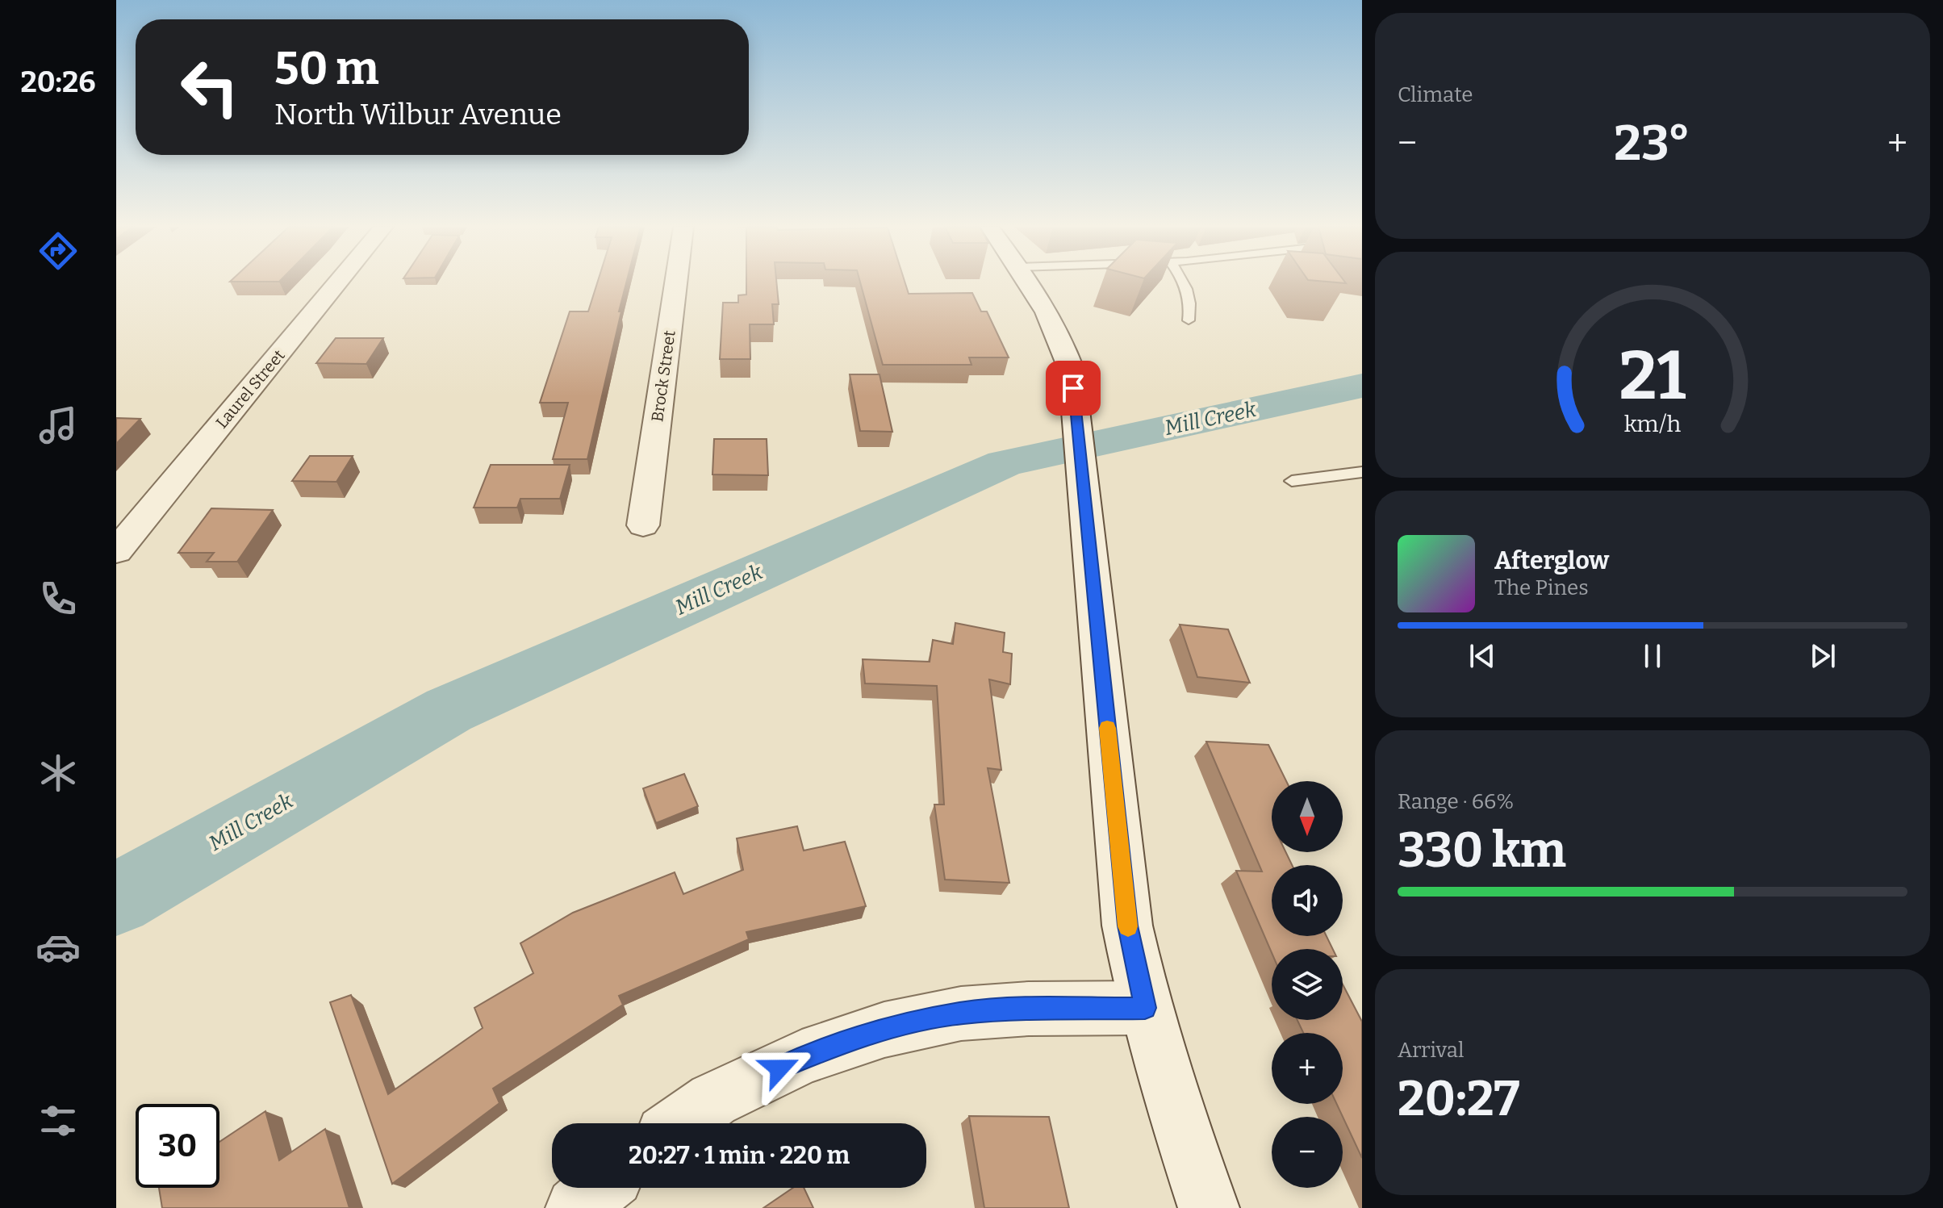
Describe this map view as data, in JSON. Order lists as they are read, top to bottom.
{
  "streets": {
    "street": ["Brock Street", "Laurel Street"]
  },
  "water": ["Mill Creek"],
  "north": "bottom",
  "page": {
    "tabs": "20:26",
    "tile": [
      "Climate",
      ["Range · 66%", "330 km"],
      ["Arrival", "20:27"]
    ],
    "turn": ["50 m", "North Wilbur Avenue"],
    "heat": ["−", "23°", "+"],
    "song": ["Afterglow", "The Pines"],
    "map_buttons": ["+", "−"],
    "limit": "30",
    "trip": "20:27 · 1 min · 220 m",
    "gauge": ["21", "km/h"]
  }
}
